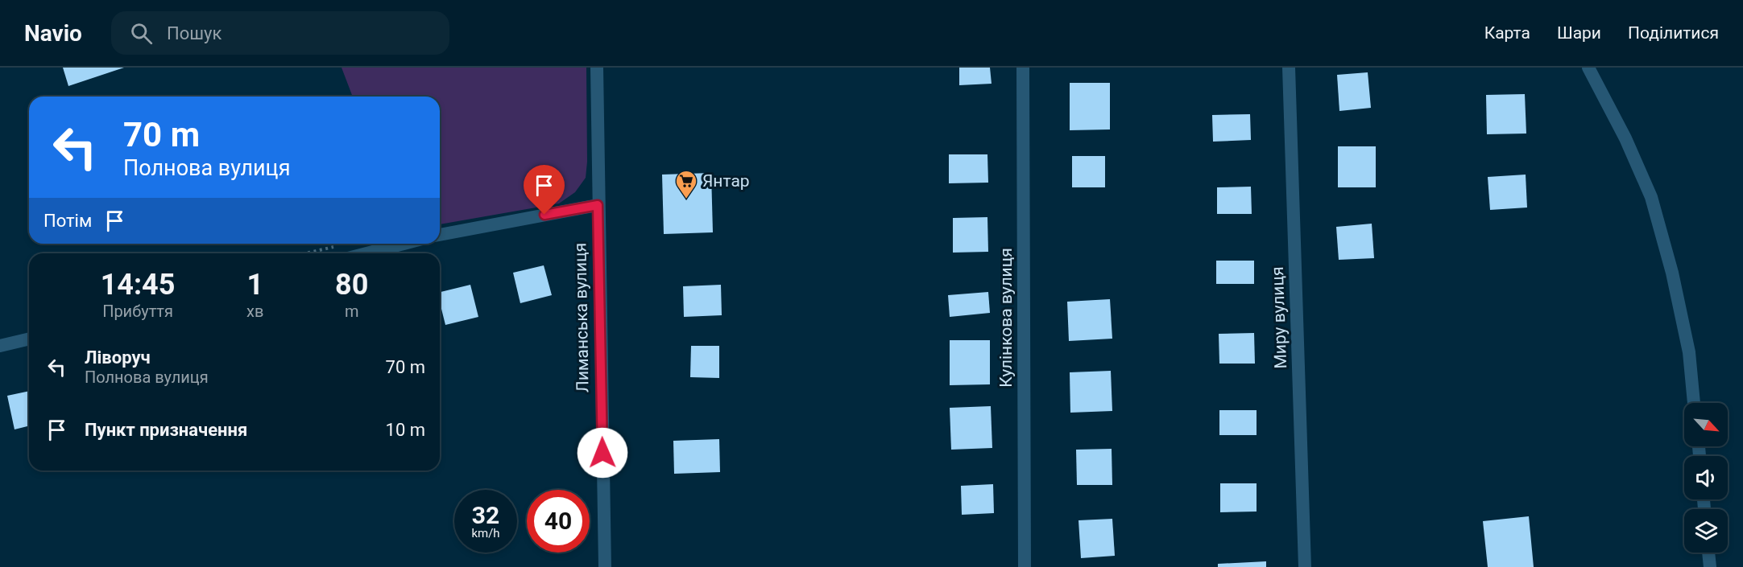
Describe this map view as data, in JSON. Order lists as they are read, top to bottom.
{
  "streets": {
    "street": ["Лиманська вулиця", "Кулінкова вулиця", "Миру вулиця"]
  },
  "places": {
    "supermarket": ["Янтар"]
  },
  "north": "bottom right",
  "page": {
    "header": "Navio",
    "search": "Пошук",
    "nav": ["Карта", "Шари", "Поділитися"],
    "turn": ["70 m", "Полнова вулиця"],
    "then": "Потім",
    "eta": [
      "14:45",
      "Прибуття",
      "1",
      "хв",
      "80",
      "m"
    ],
    "list": [
      {
        "name": "Ліворуч",
        "note": "Полнова вулиця",
        "value": "70 m"
      },
      {
        "name": "Пункт призначення",
        "value": "10 m"
      }
    ],
    "speed": "32 km/h",
    "limit": "40"
  }
}
